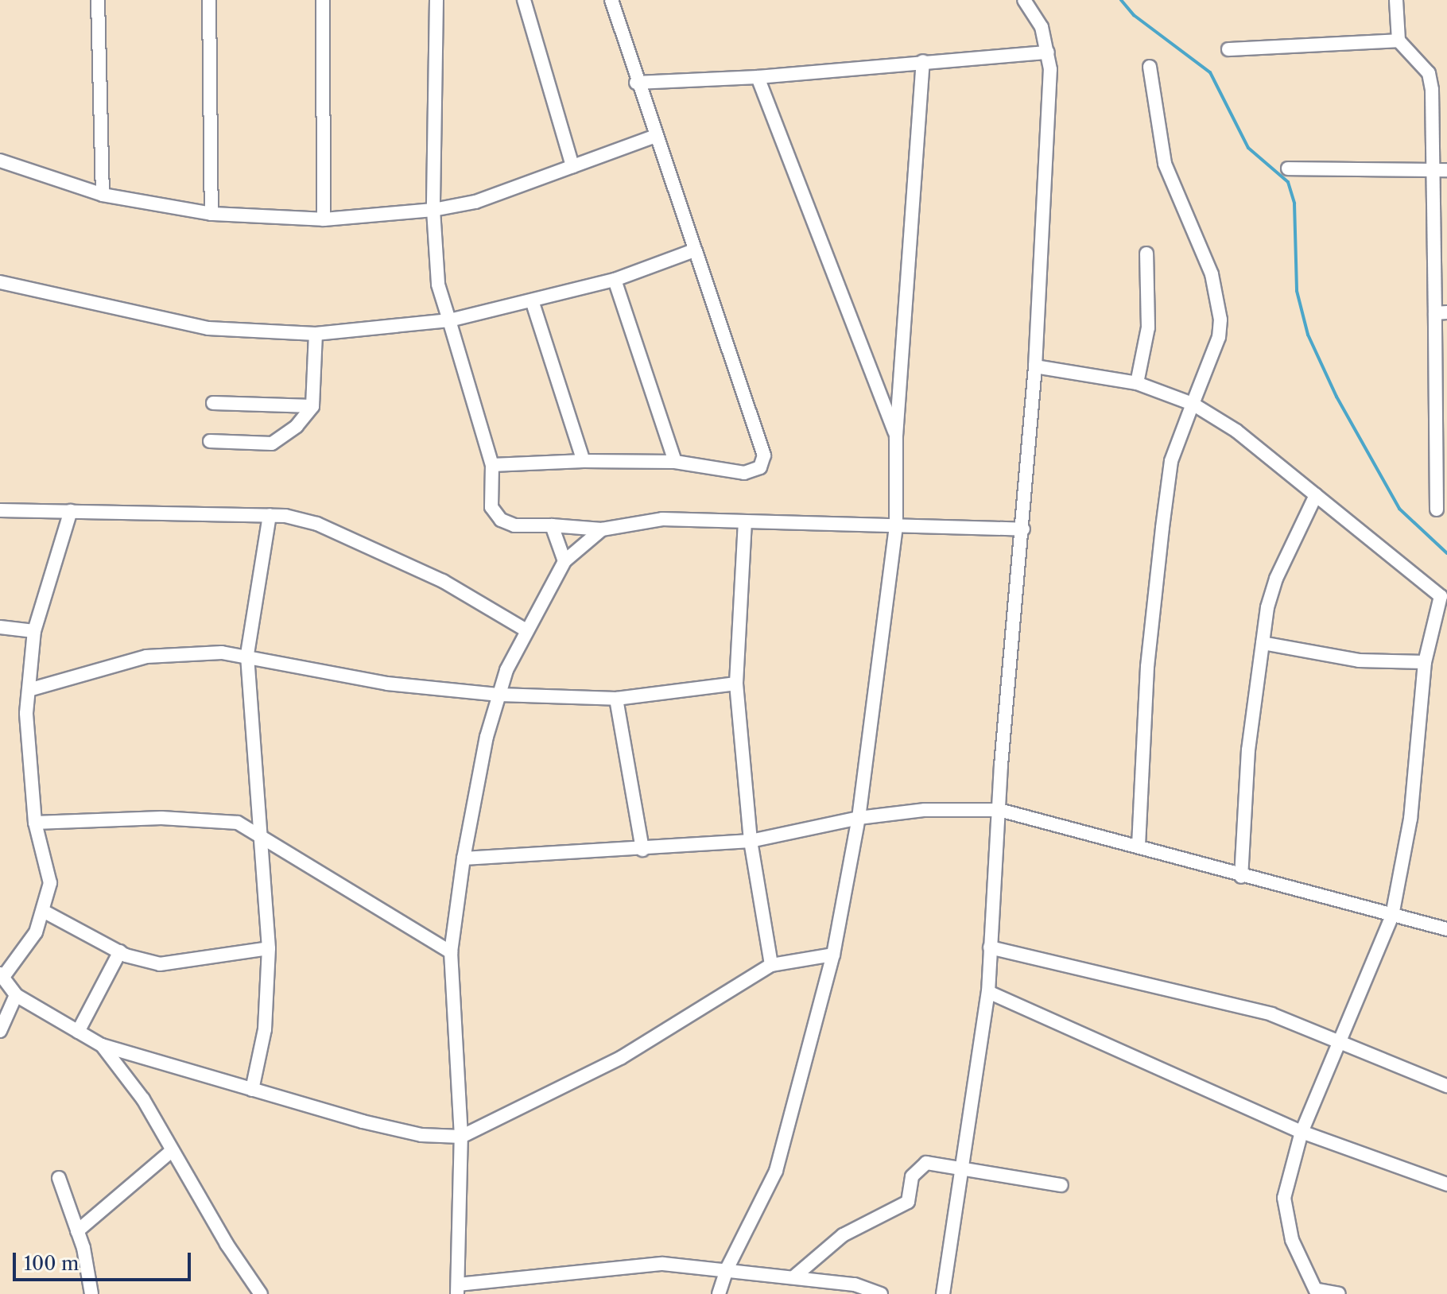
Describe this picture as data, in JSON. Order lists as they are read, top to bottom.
{
  "scale_bar": "100 m"
}
